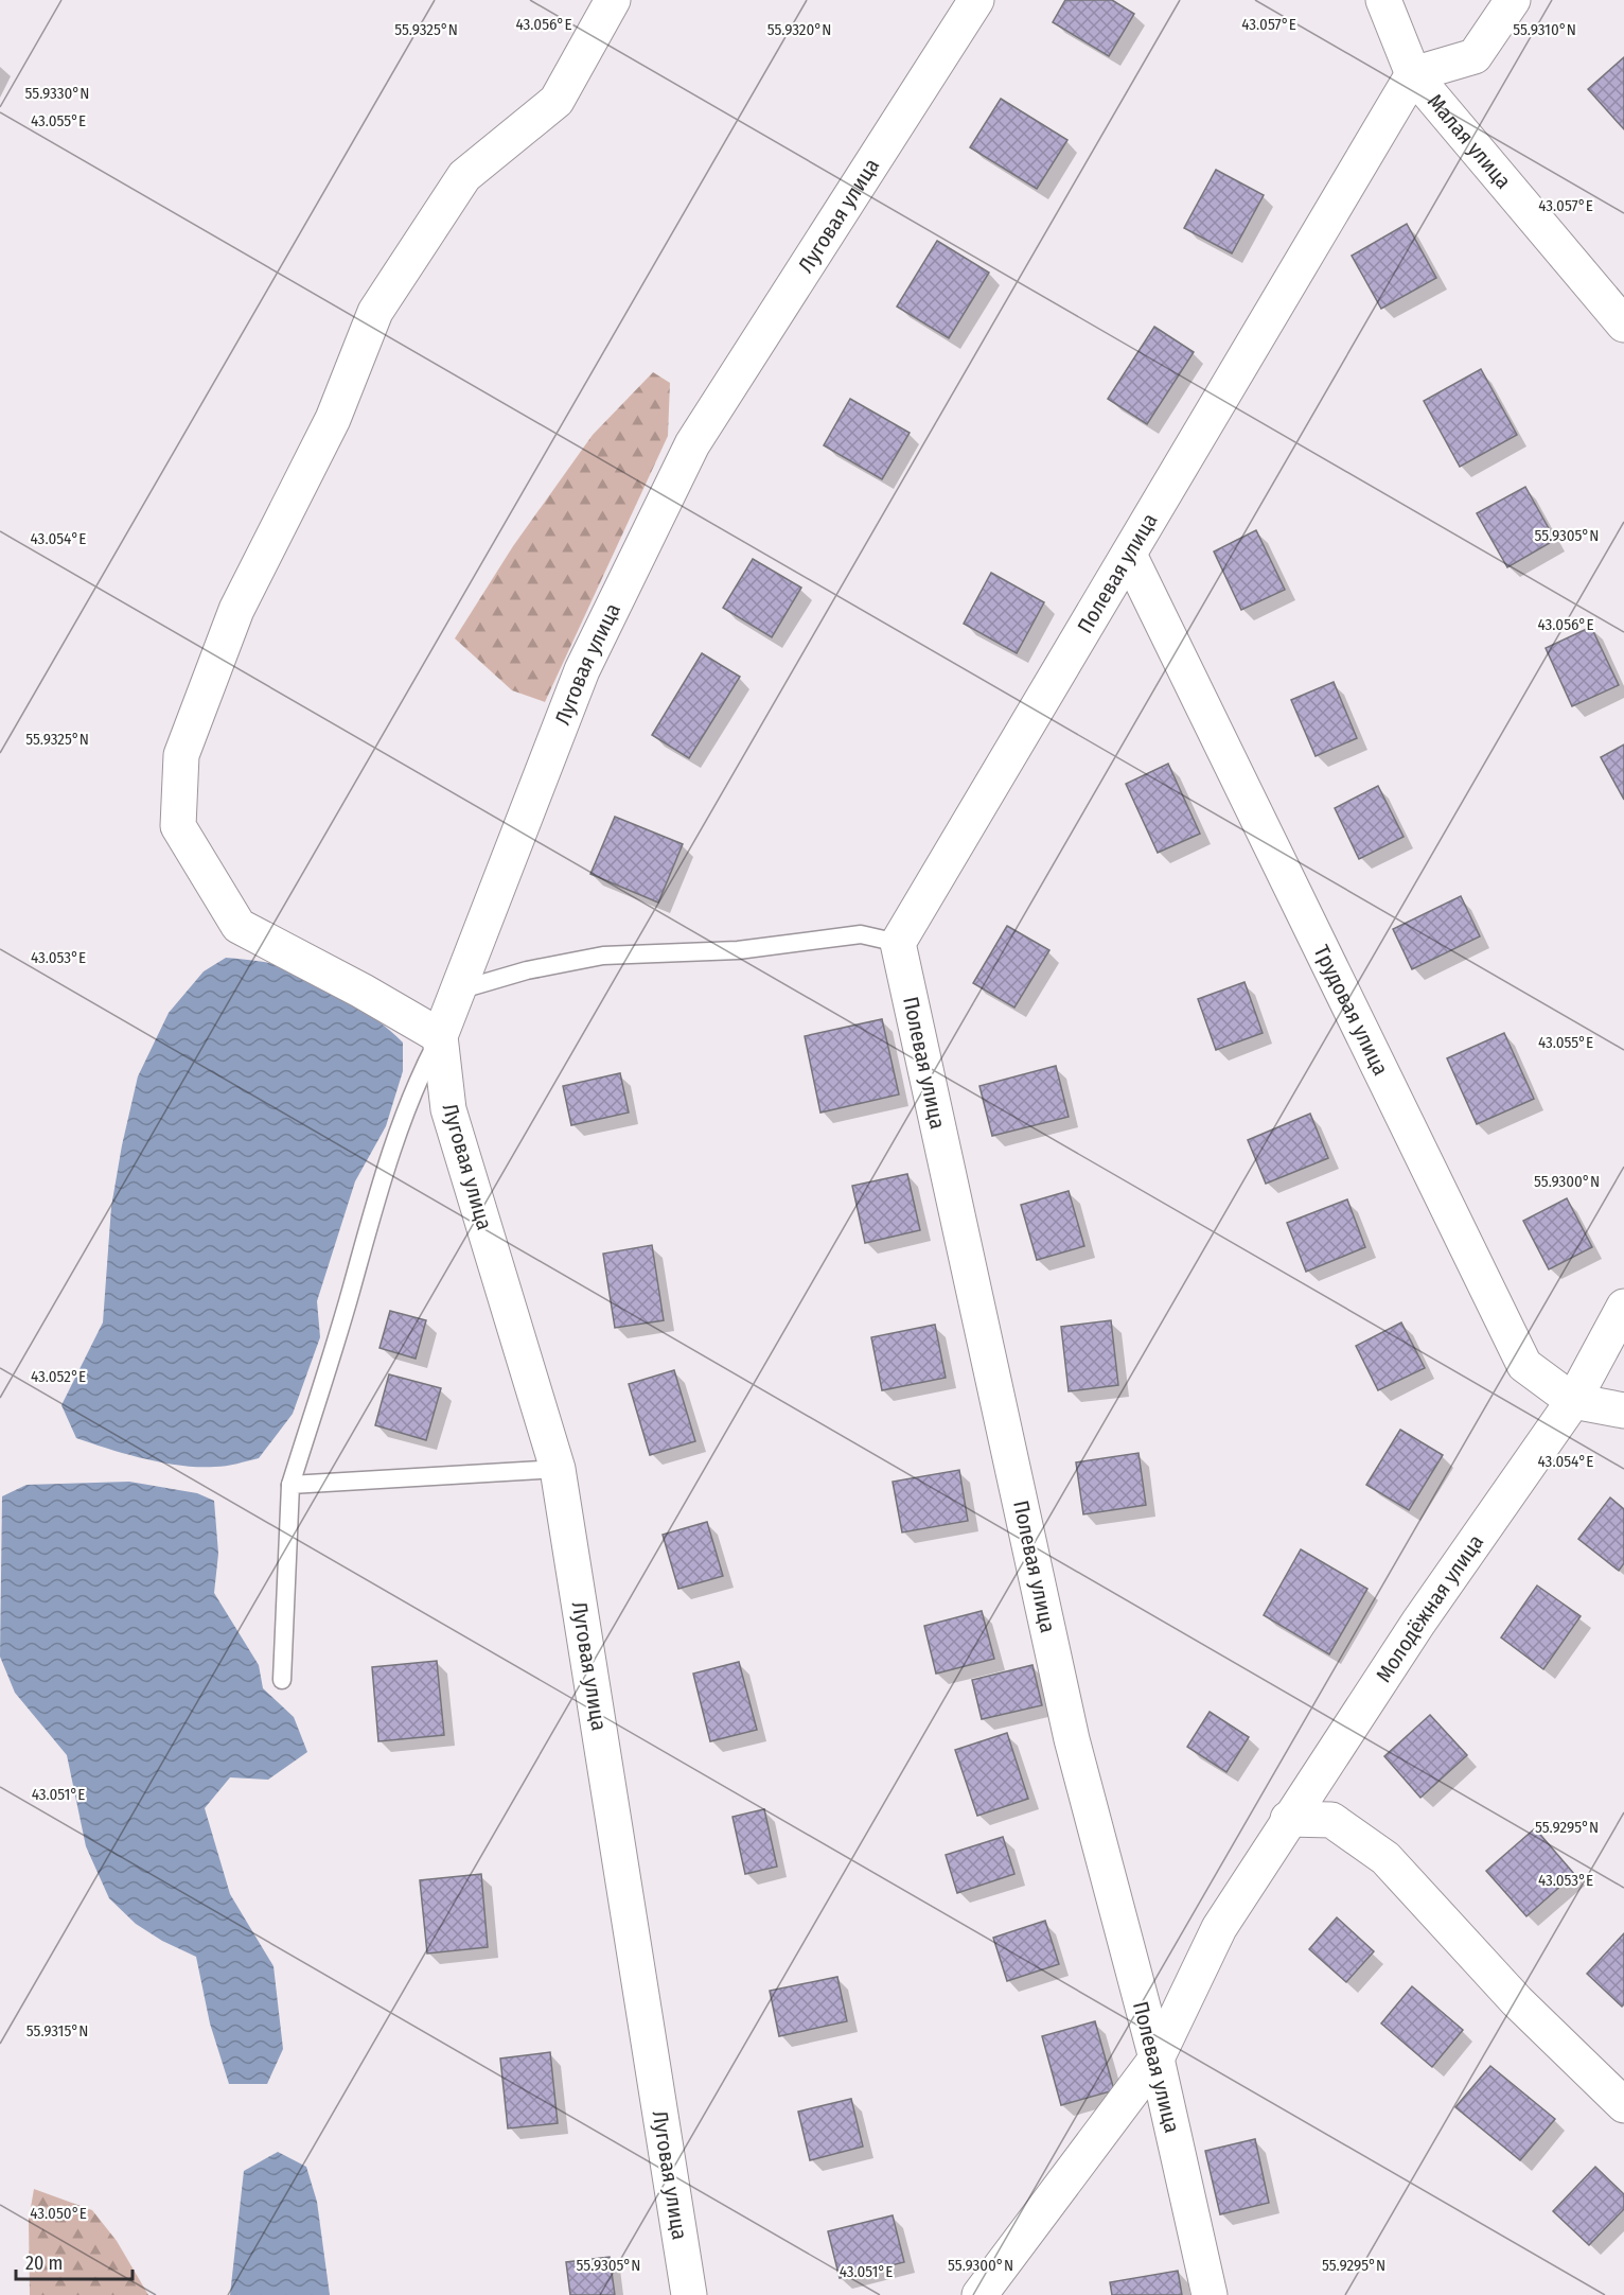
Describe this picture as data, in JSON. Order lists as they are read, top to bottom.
{
  "streets": {
    "street": [
      "Малая улица",
      "Луговая улица",
      "Полевая улица",
      "Трудовая улица",
      "Молодёжная улица"
    ]
  },
  "crossings": [
    ["Малая улица", "Полевая улица"],
    ["Полевая улица", "Трудовая улица"],
    ["Полевая улица", "Молодёжная улица"],
    ["Трудовая улица", "Молодёжная улица"]
  ],
  "scale_bar": "20 m",
  "coordinates": [
    "43.056°E",
    "43.057°E",
    "55.9325°N",
    "55.9320°N",
    "55.9310°N",
    "55.9330°N",
    "43.055°E",
    "55.9305°N",
    "43.054°E",
    "43.053°E",
    "55.9300°N",
    "43.052°E",
    "43.051°E",
    "55.9295°N",
    "55.9315°N",
    "43.050°E"
  ]
}
